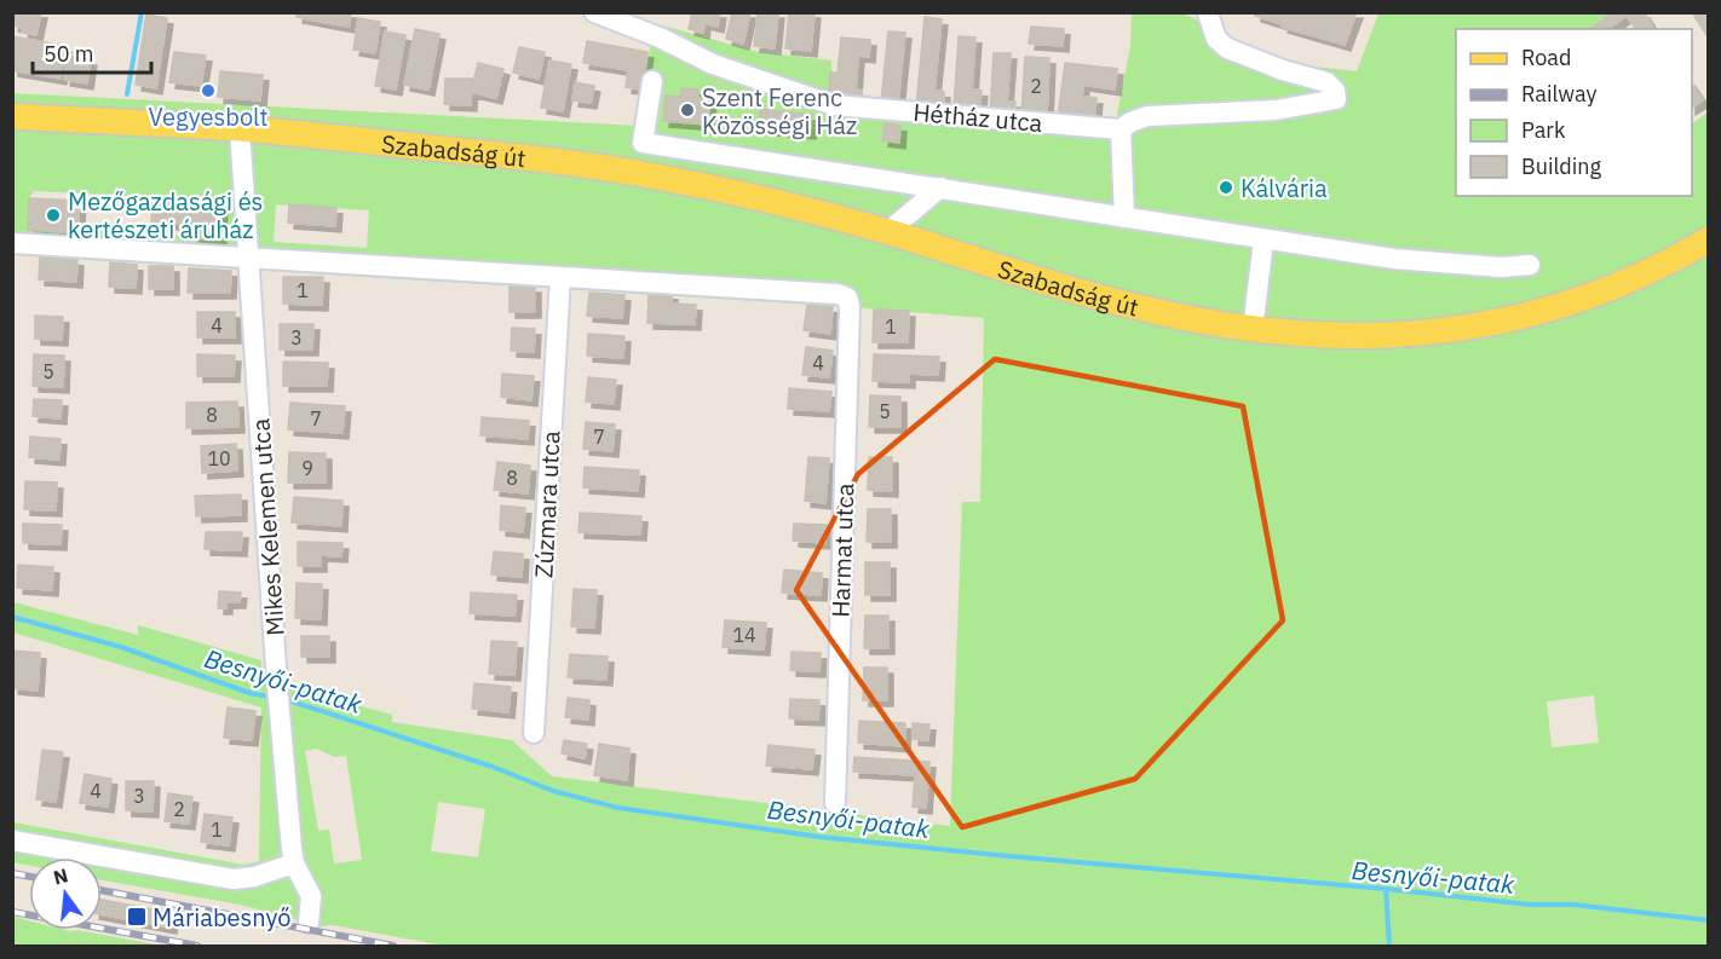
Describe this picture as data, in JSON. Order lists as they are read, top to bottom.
{
  "streets": {
    "main road": ["Szabadság út"],
    "street": [
      "Hétház utca",
      "Zúzmara utca",
      "Mikes Kelemen utca",
      "Harmat utca"
    ]
  },
  "crossings": [
    ["Szabadság út", "Mikes Kelemen utca"],
    ["Zúzmara utca", "Harmat utca"]
  ],
  "water": ["Besnyői-patak"],
  "places": {
    "other": [
      "Vegyesbolt",
      "Szent Ferenc Közösségi Ház",
      "Kálvária",
      "Mezőgazdasági és kertészeti áruház"
    ],
    "transit": ["Máriabesnyő"]
  },
  "house_numbers": [
    "2",
    "1",
    "4",
    "1",
    "3",
    "4",
    "5",
    "5",
    "8",
    "7",
    "7",
    "10",
    "9",
    "8",
    "14",
    "4",
    "3",
    "2",
    "1"
  ],
  "legend": [
    "Road",
    "Railway",
    "Park",
    "Building"
  ],
  "scale_bar": "50 m",
  "north": "top"
}
